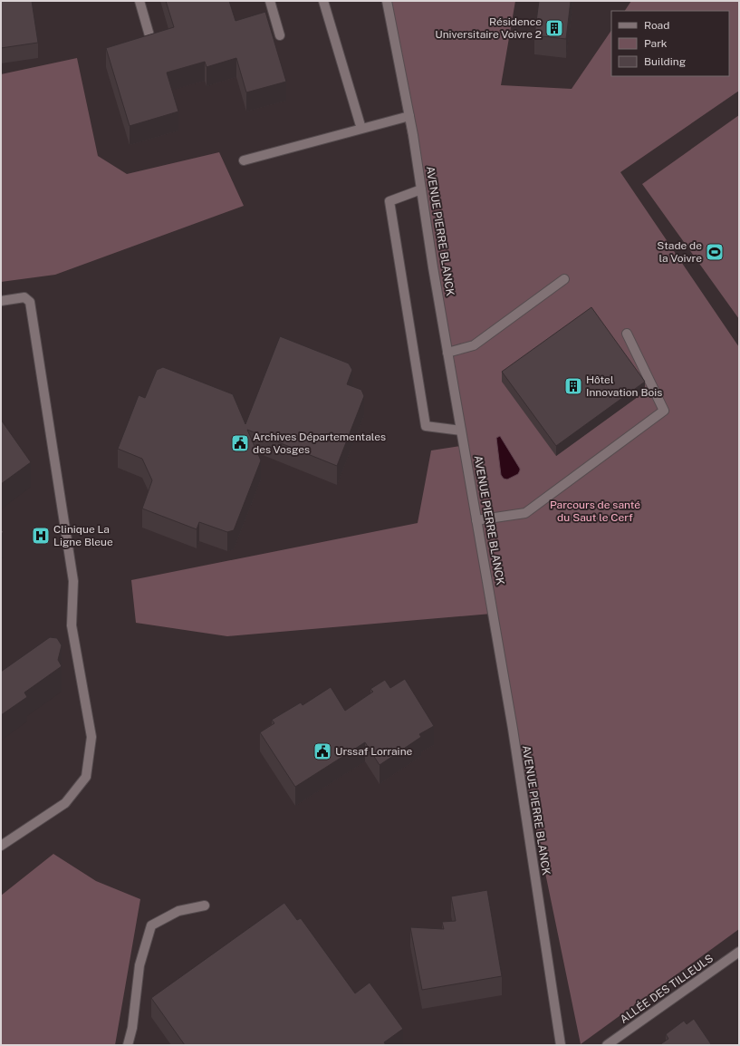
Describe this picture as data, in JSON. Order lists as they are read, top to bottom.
{
  "streets": {
    "street": ["AVENUE PIERRE BLANCK", "ALLÉE DES TILLEULS"]
  },
  "parks": ["Parcours de santé du Saut le Cerf"],
  "places": {
    "building": ["Résidence Universitaire Voivre 2", "Hôtel Innovation Bois"],
    "sports": ["Stade de la Voivre"],
    "public building": ["Archives Départementales des Vosges", "Urssaf Lorraine"],
    "hospital": ["Clinique La Ligne Bleue"]
  },
  "legend": ["Road", "Park", "Building"]
}
